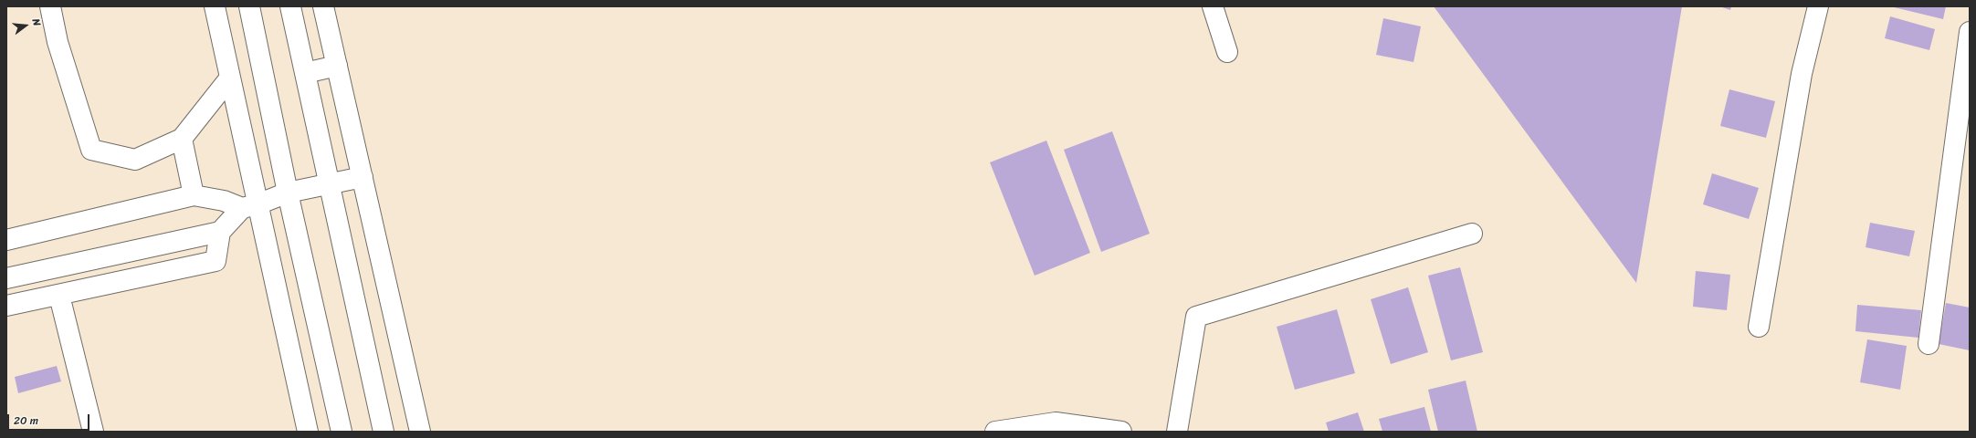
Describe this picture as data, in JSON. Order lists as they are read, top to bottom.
{
  "scale_bar": "20 m",
  "north": "right"
}
